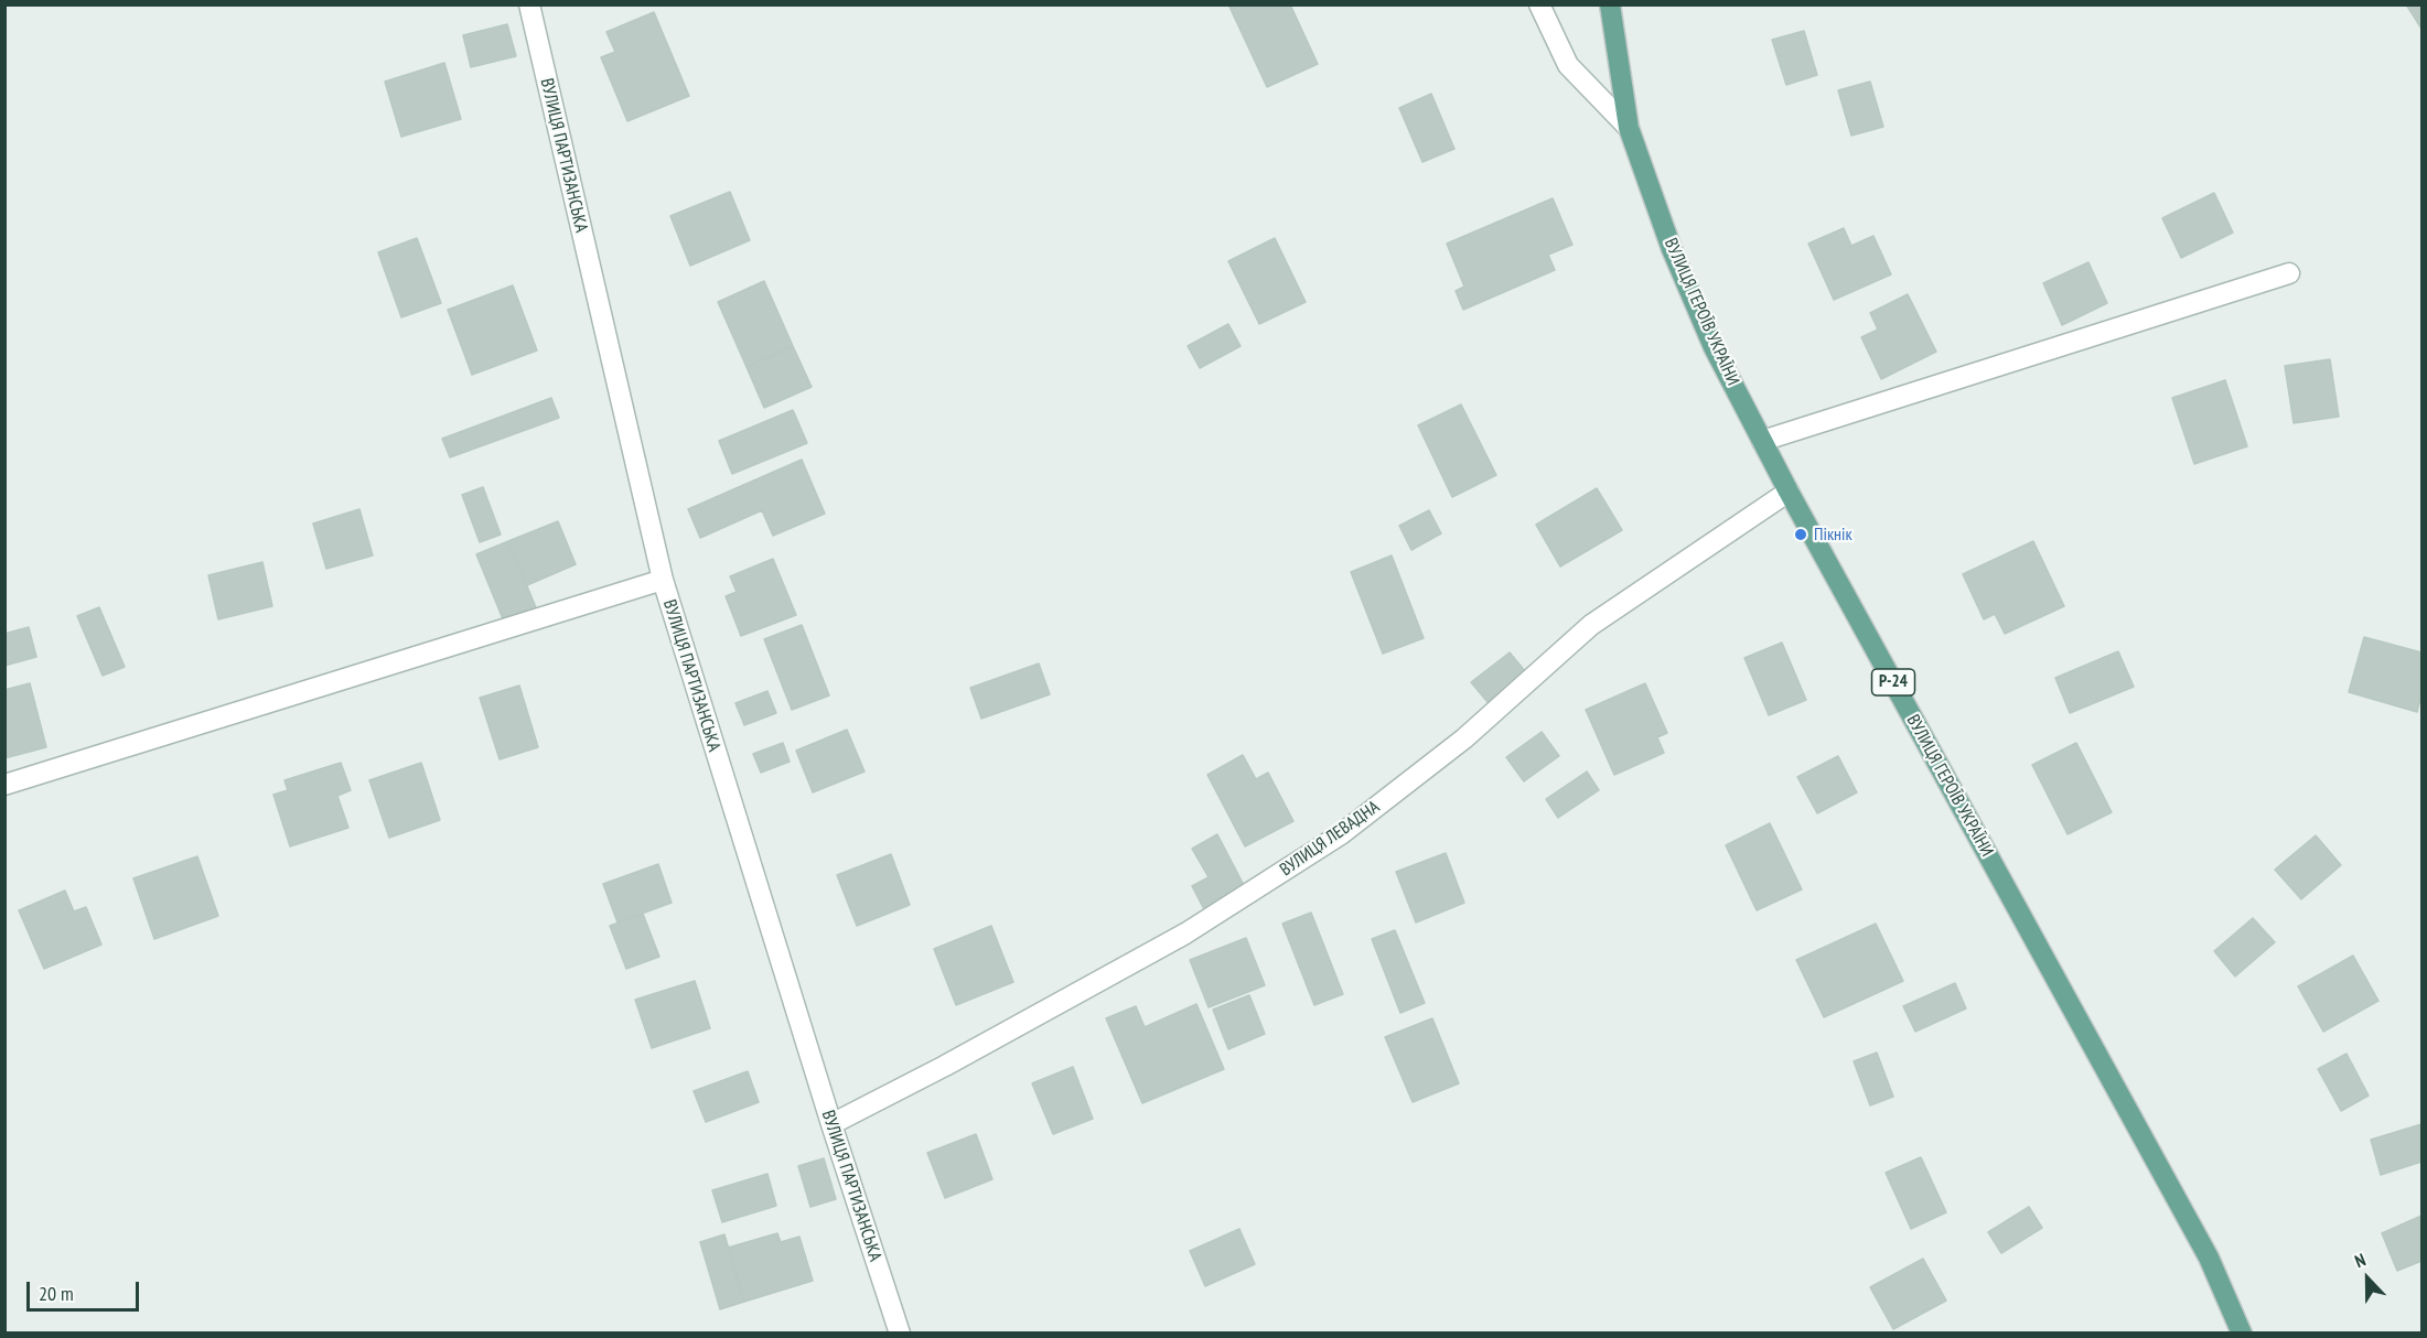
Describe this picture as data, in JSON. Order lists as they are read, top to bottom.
{
  "streets": {
    "main road": ["ВУЛИЦЯ ГЕРОЇВ УКРАЇНИ", "Р-24"],
    "street": ["ВУЛИЦЯ ПАРТИЗАНСЬКА", "ВУЛИЦЯ ЛЕВАДНА"]
  },
  "crossings": [
    ["ВУЛИЦЯ ПАРТИЗАНСЬКА", "ВУЛИЦЯ ЛЕВАДНА"],
    ["ВУЛИЦЯ ГЕРОЇВ УКРАЇНИ", "ВУЛИЦЯ ЛЕВАДНА"]
  ],
  "places": ["Пікнік"],
  "scale_bar": "20 m",
  "north": "top"
}
